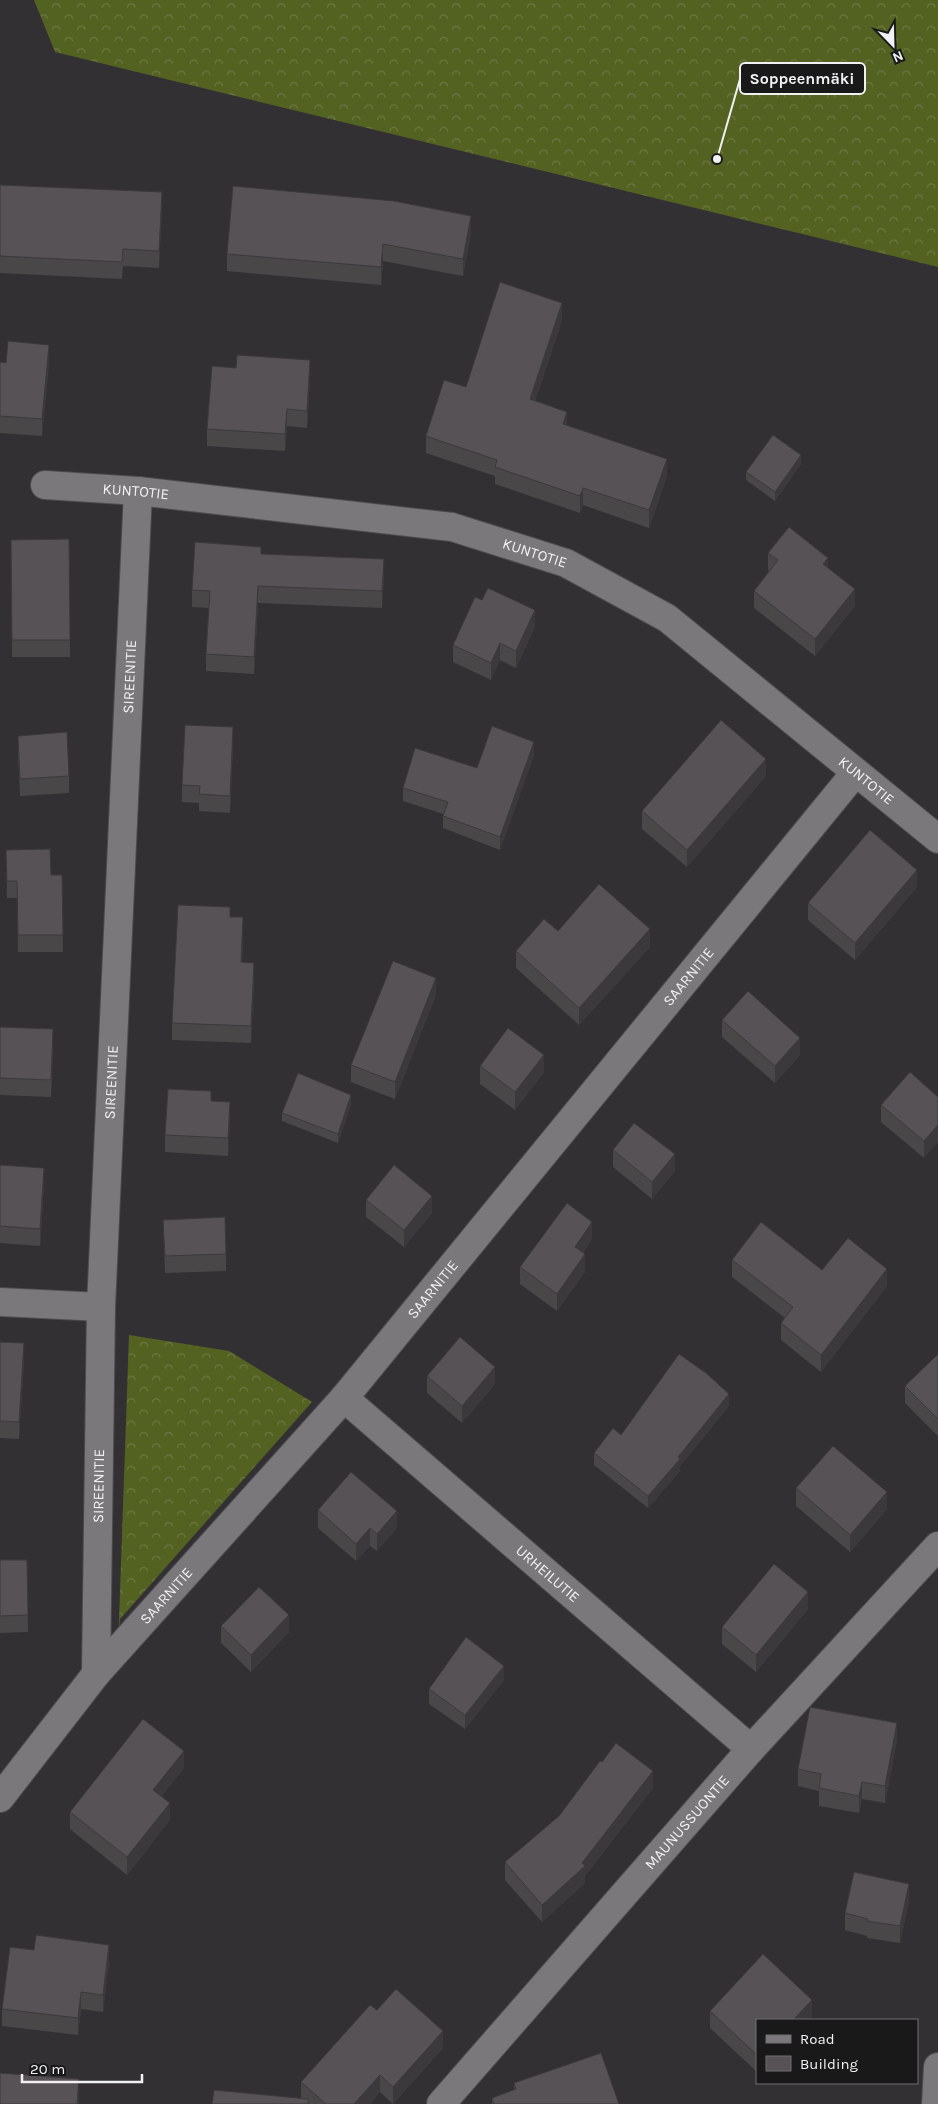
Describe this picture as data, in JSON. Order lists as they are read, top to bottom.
{
  "streets": {
    "street": [
      "KUNTOTIE",
      "SIREENITIE",
      "SAARNITIE",
      "URHEILUTIE",
      "MAUNUSSUONTIE"
    ]
  },
  "crossings": [
    ["KUNTOTIE", "SIREENITIE"],
    ["KUNTOTIE", "SAARNITIE"],
    ["SIREENITIE", "SAARNITIE"],
    ["SAARNITIE", "URHEILUTIE"],
    ["URHEILUTIE", "MAUNUSSUONTIE"]
  ],
  "places": ["Soppeenmäki"],
  "legend": ["Road", "Building"],
  "scale_bar": "20 m",
  "north": "bottom right"
}
